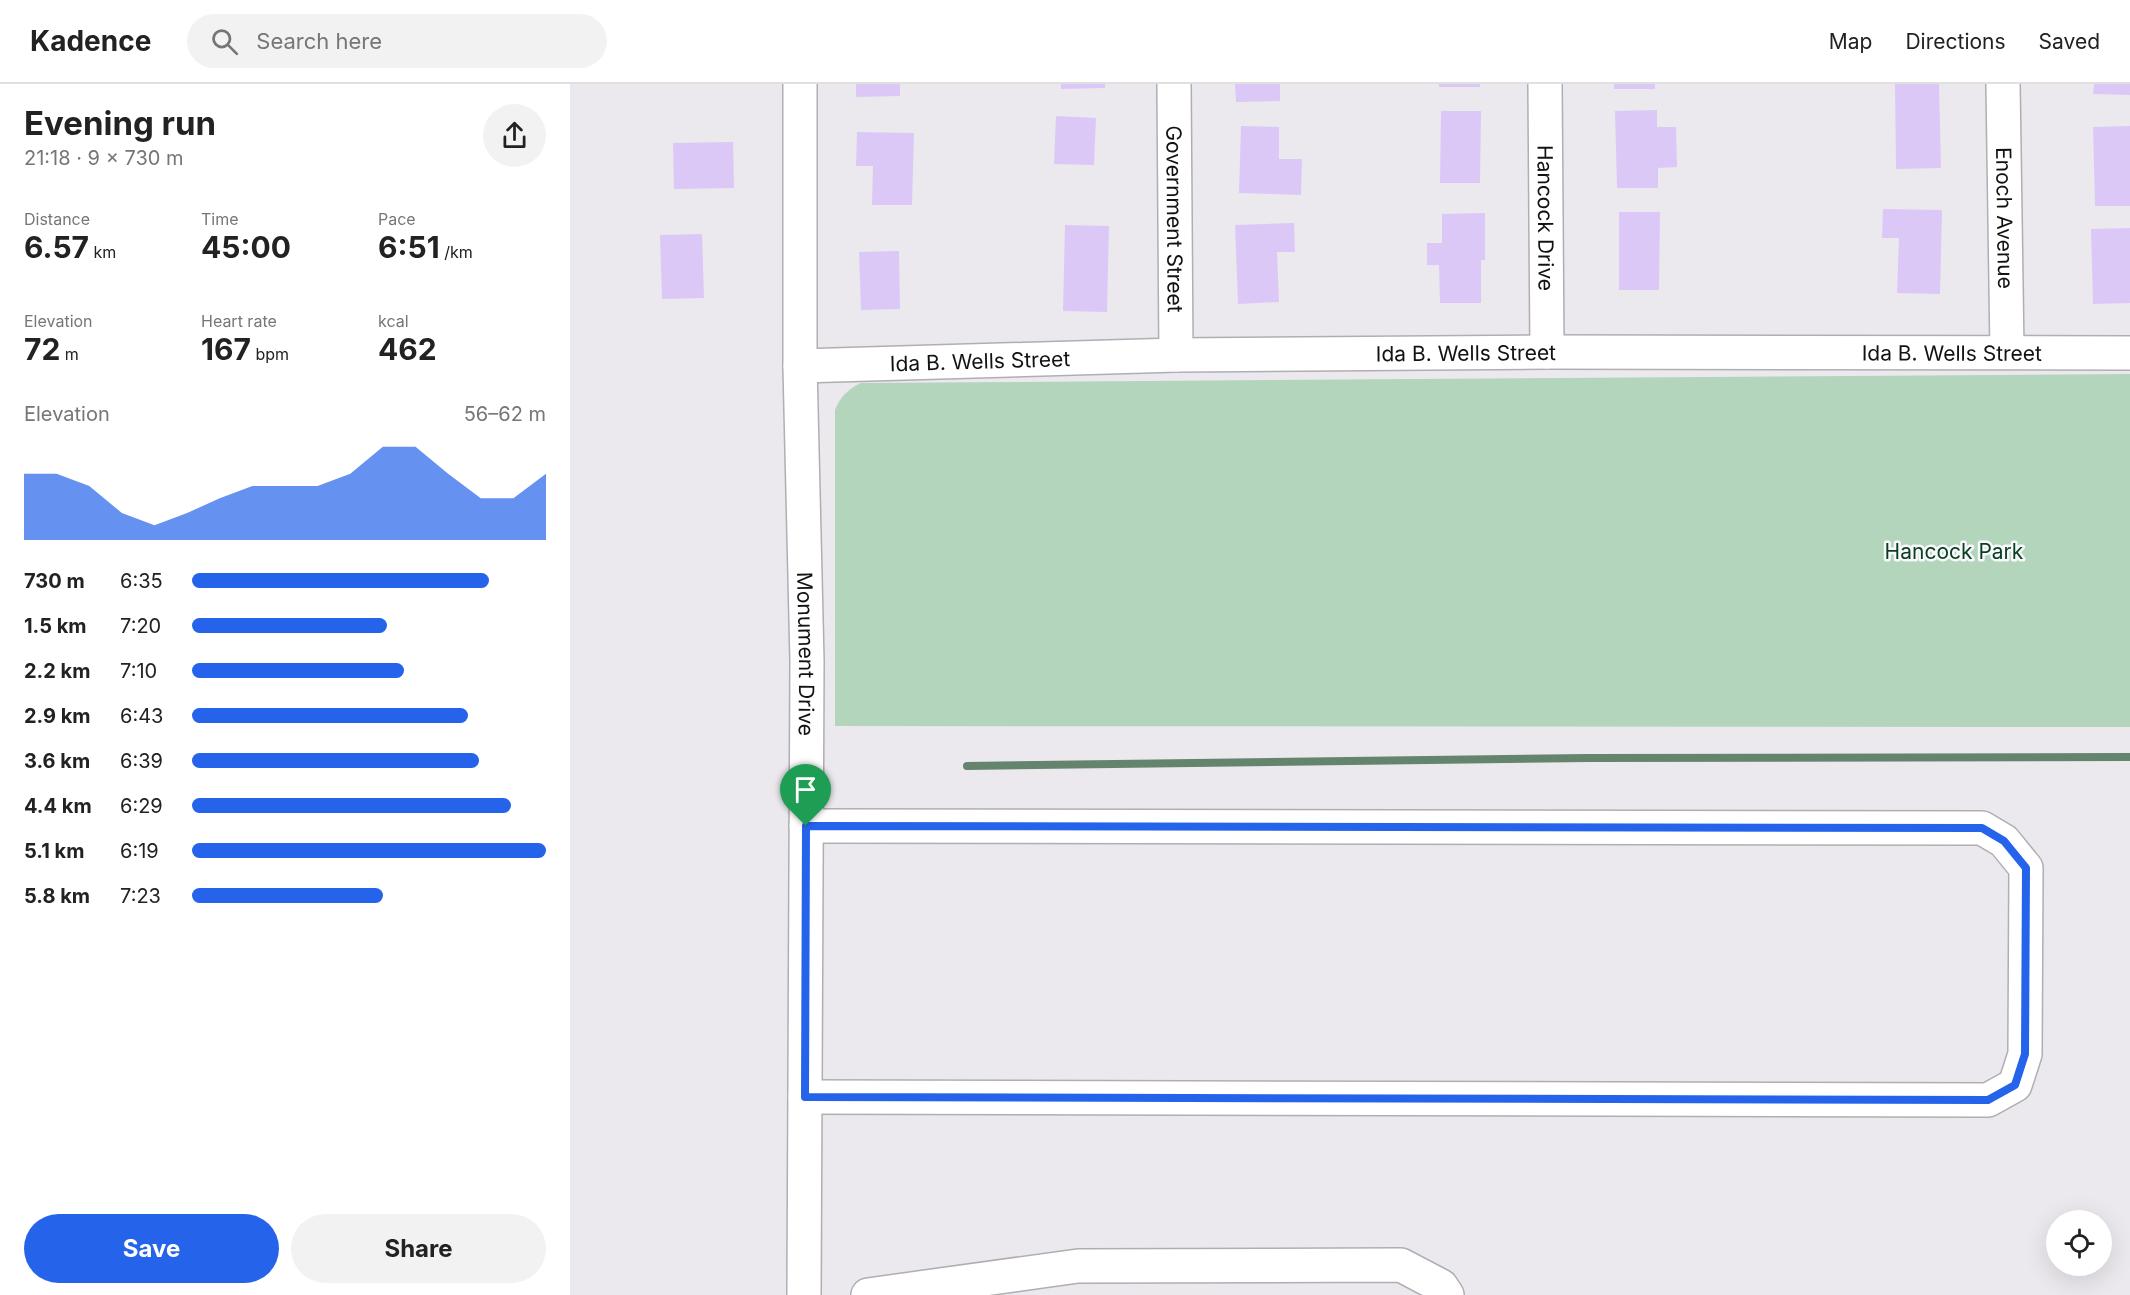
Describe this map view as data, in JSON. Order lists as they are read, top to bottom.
{
  "streets": {
    "street": [
      "Hancock Drive",
      "Enoch Avenue",
      "Government Street",
      "Ida B. Wells Street",
      "Monument Drive"
    ]
  },
  "crossings": [
    ["Hancock Drive", "Ida B. Wells Street"],
    ["Enoch Avenue", "Ida B. Wells Street"],
    ["Government Street", "Ida B. Wells Street"],
    ["Ida B. Wells Street", "Monument Drive"]
  ],
  "parks": ["Hancock Park"],
  "page": {
    "header": "Kadence",
    "search": "Search here",
    "nav": ["Map", "Directions", "Saved"],
    "heading": ["Evening run", "21:18 · 9 × 730 m"],
    "stats": [
      ["Distance", "6.57 km"],
      ["Time", "45:00"],
      ["Pace", "6:51 /km"],
      ["Elevation", "72 m"],
      ["Heart rate", "167 bpm"],
      ["kcal", "462"]
    ],
    "chart": ["Elevation", "56–62 m"],
    "list": [
      {
        "name": "730 m",
        "note": "6:35"
      },
      {
        "name": "1.5 km",
        "note": "7:20"
      },
      {
        "name": "2.2 km",
        "note": "7:10"
      },
      {
        "name": "2.9 km",
        "note": "6:43"
      },
      {
        "name": "3.6 km",
        "note": "6:39"
      },
      {
        "name": "4.4 km",
        "note": "6:29"
      },
      {
        "name": "5.1 km",
        "note": "6:19"
      },
      {
        "name": "5.8 km",
        "note": "7:23"
      }
    ],
    "buttons": ["Save", "Share"]
  }
}
